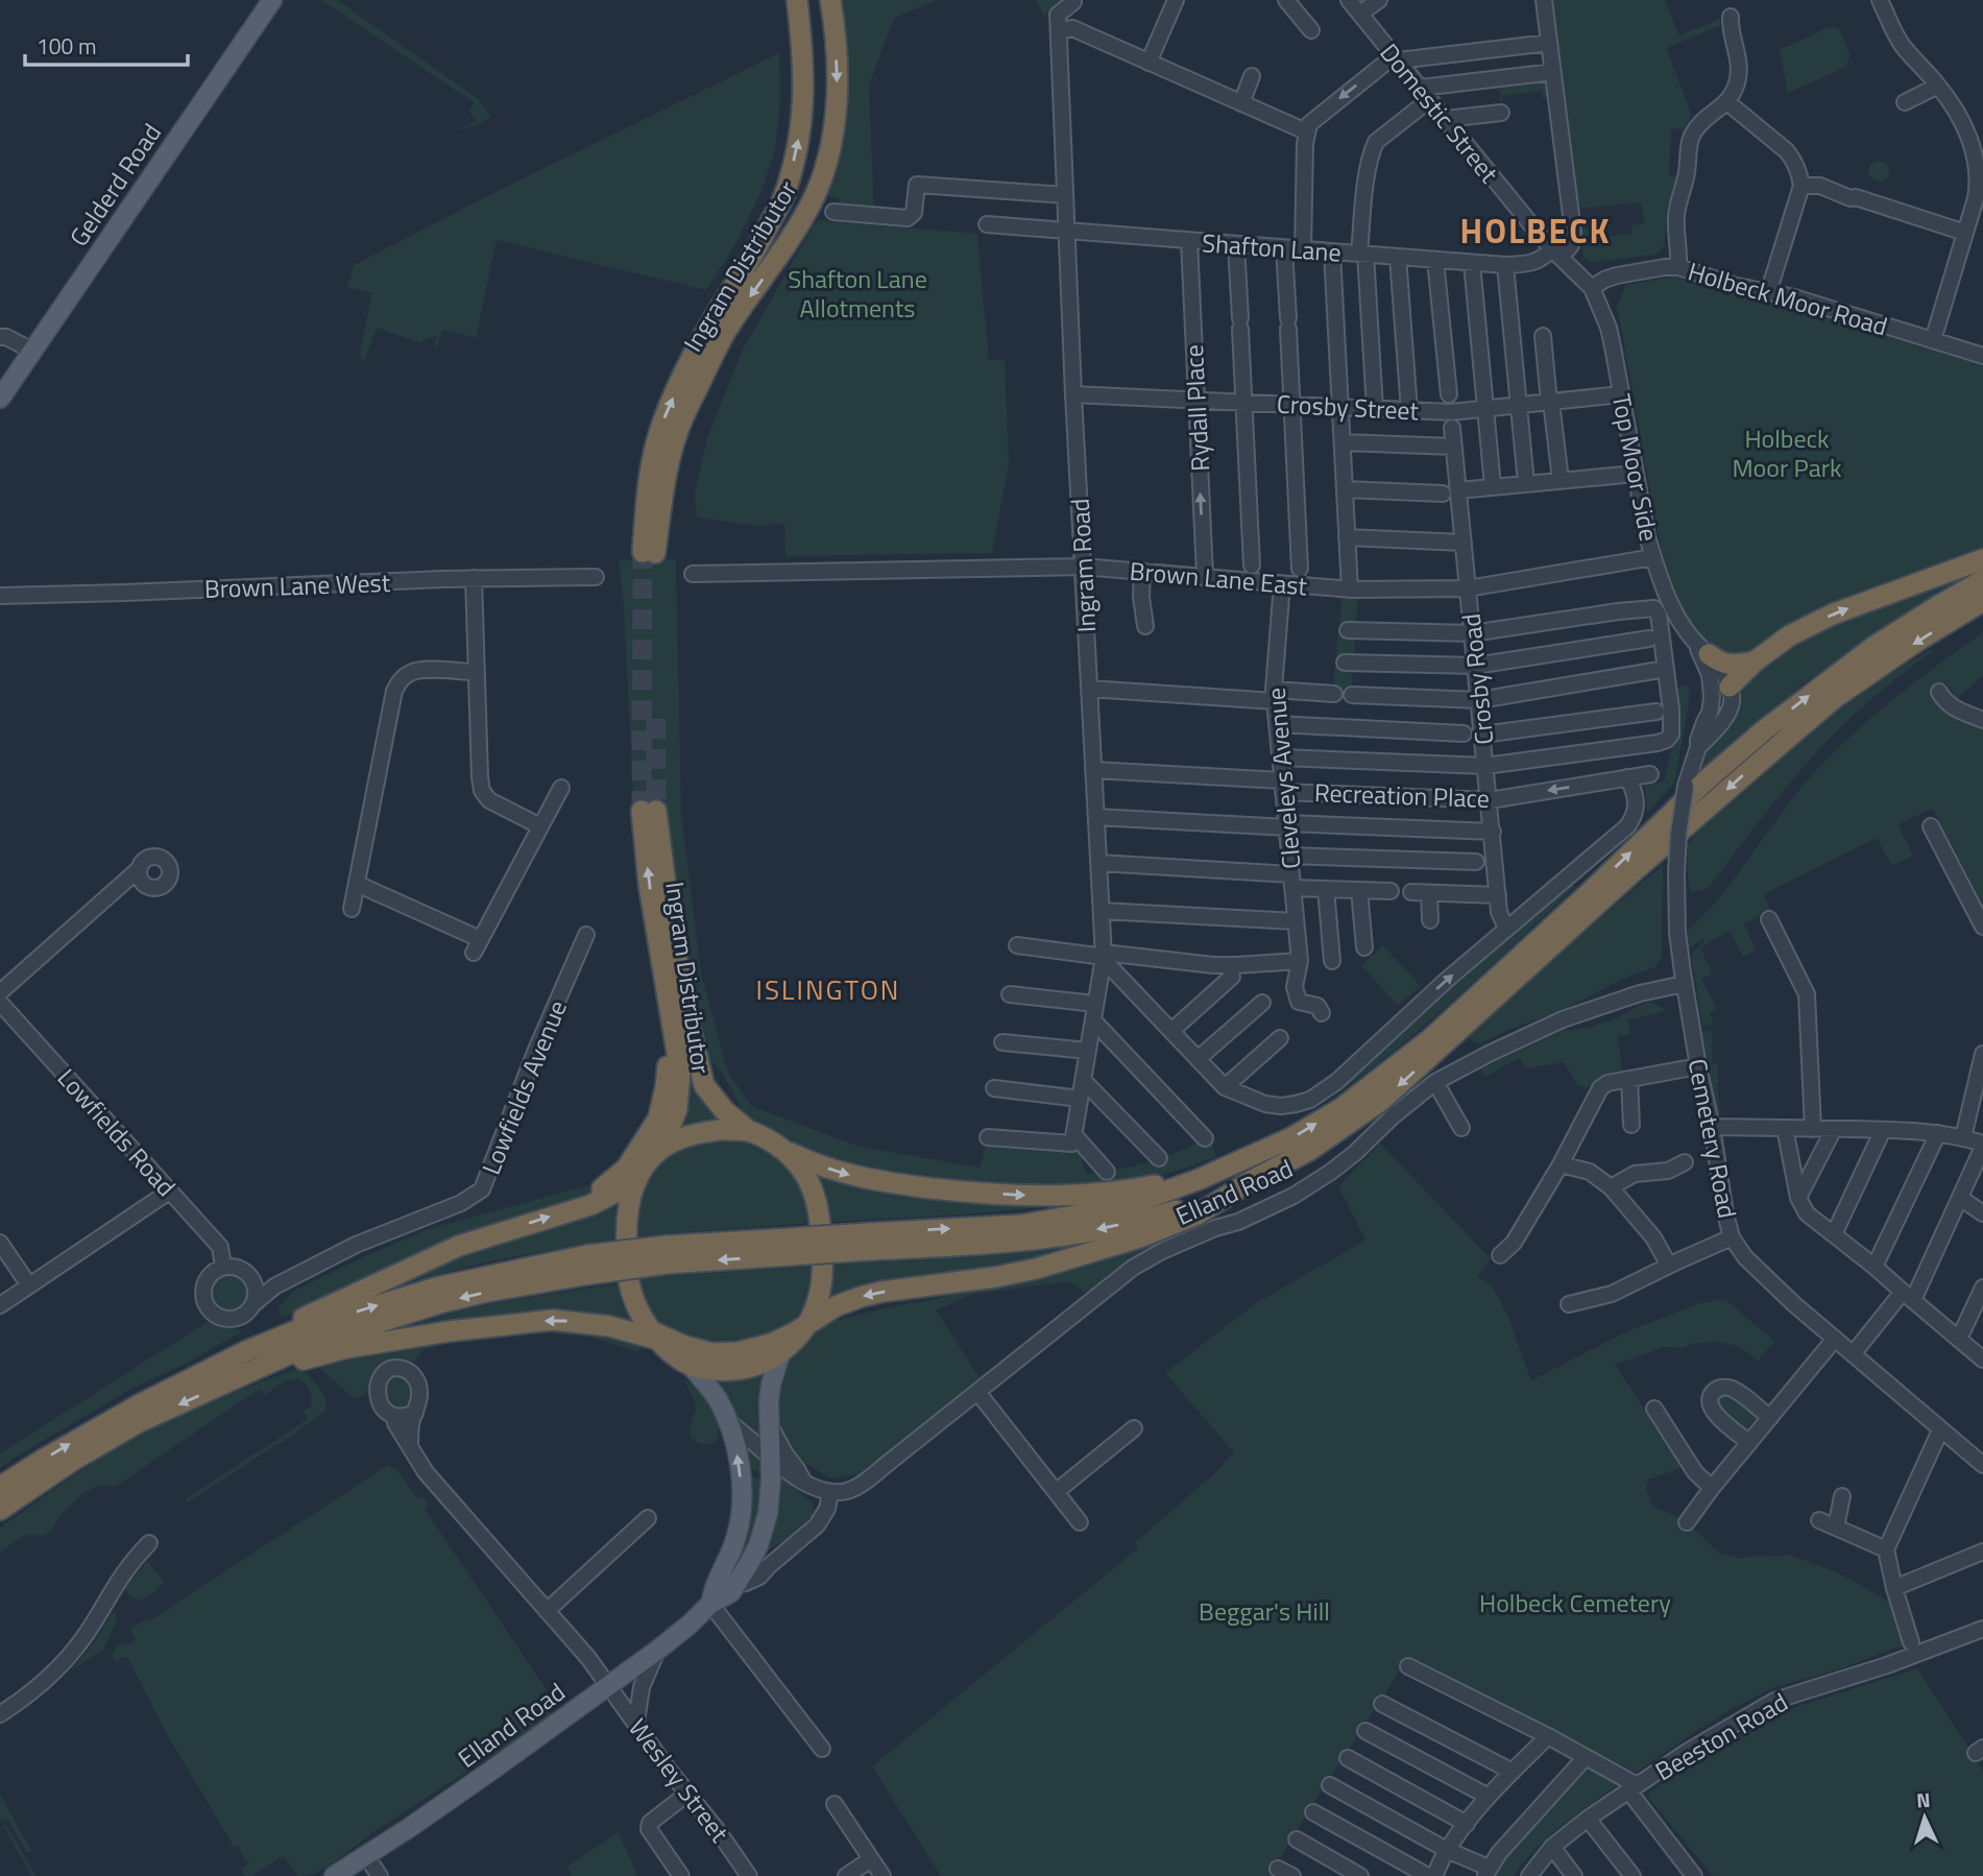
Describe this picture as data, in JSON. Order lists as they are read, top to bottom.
{
  "streets": {
    "highway": ["Ingram Distributor"],
    "main road": ["Gelderd Road", "Elland Road"],
    "street": [
      "Domestic Street",
      "Shafton Lane",
      "Holbeck Moor Road",
      "Crosby Street",
      "Rydall Place",
      "Top Moor Side",
      "Ingram Road",
      "Brown Lane East",
      "Brown Lane West",
      "Crosby Road",
      "Cleveleys Avenue",
      "Recreation Place",
      "Lowfields Avenue",
      "Lowfields Road",
      "Cemetery Road",
      "Beeston Road",
      "Wesley Street"
    ]
  },
  "crossings": [
    ["Domestic Street", "Shafton Lane"],
    ["Domestic Street", "Holbeck Moor Road"],
    ["Domestic Street", "Top Moor Side"],
    ["Shafton Lane", "Rydall Place"],
    ["Shafton Lane", "Ingram Road"],
    ["Holbeck Moor Road", "Top Moor Side"],
    ["Crosby Street", "Rydall Place"],
    ["Crosby Street", "Top Moor Side"],
    ["Crosby Street", "Ingram Road"],
    ["Rydall Place", "Brown Lane East"],
    ["Top Moor Side", "Brown Lane East"],
    ["Top Moor Side", "Cemetery Road"],
    ["Ingram Road", "Brown Lane East"],
    ["Ingram Road", "Recreation Place"],
    ["Brown Lane East", "Crosby Road"],
    ["Brown Lane East", "Cleveleys Avenue"],
    ["Crosby Road", "Recreation Place"],
    ["Cleveleys Avenue", "Recreation Place"],
    ["Lowfields Avenue", "Lowfields Road"],
    ["Cemetery Road", "Elland Road"],
    ["Elland Road", "Wesley Street"]
  ],
  "districts": ["HOLBECK", "ISLINGTON"],
  "parks": [
    "Shafton Lane Allotments",
    "Holbeck Moor Park",
    "Holbeck Cemetery",
    "Beggar's Hill"
  ],
  "scale_bar": "100 m",
  "north": "top"
}
